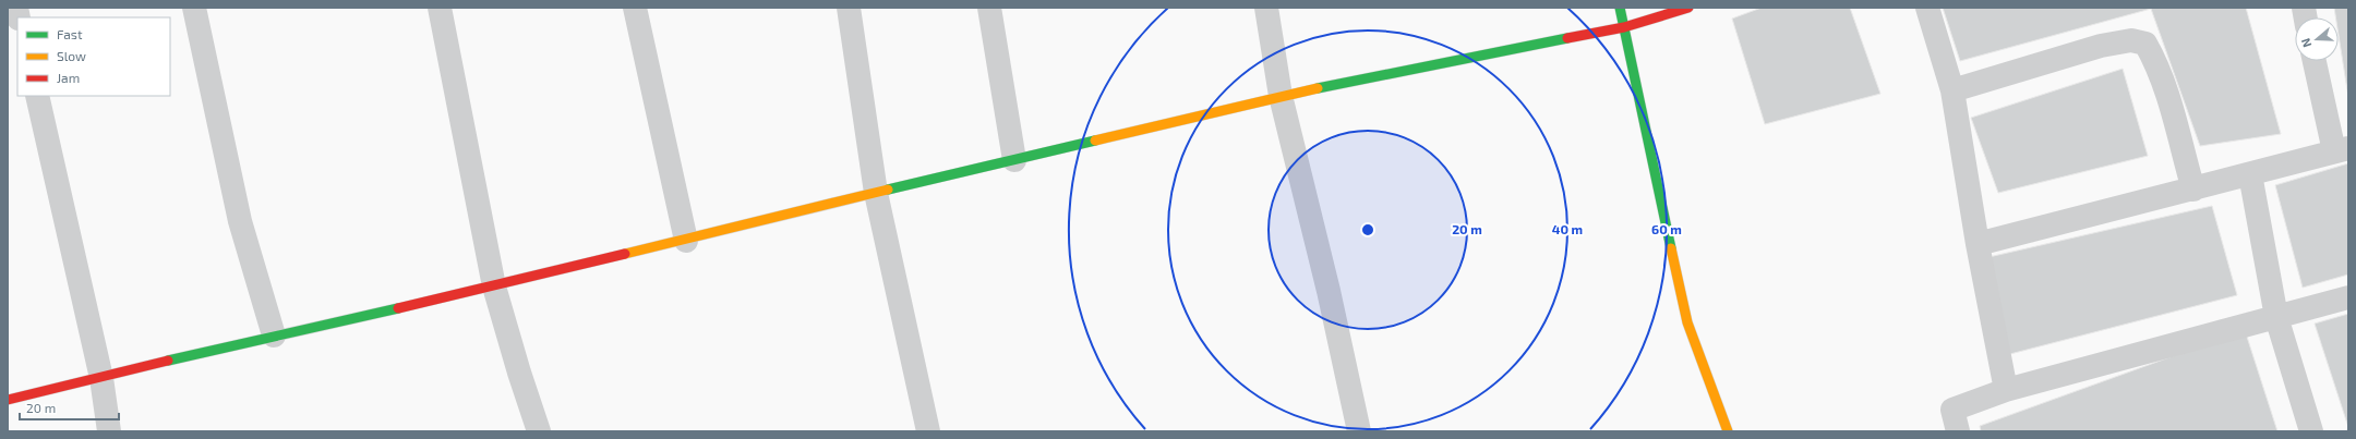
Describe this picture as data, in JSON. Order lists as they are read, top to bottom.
{
  "legend": ["Fast", "Slow", "Jam"],
  "scale_bar": "20 m",
  "north": "left",
  "rings": ["20 m", "40 m", "60 m"]
}
